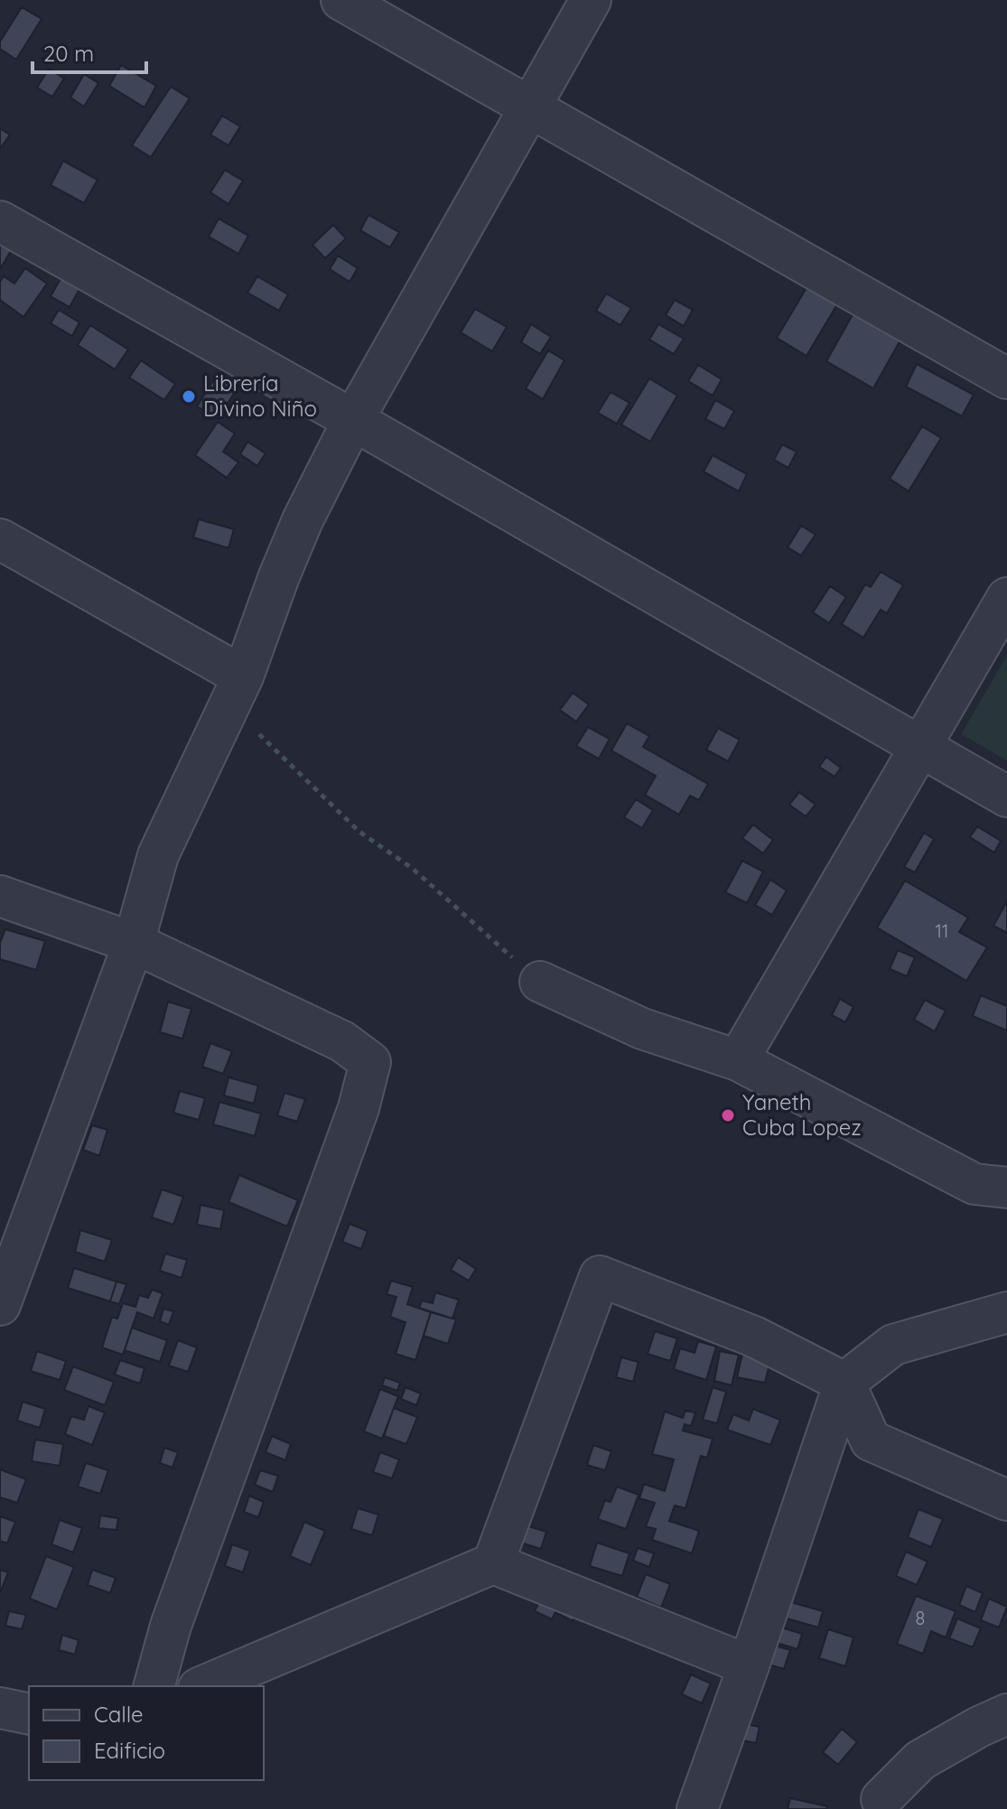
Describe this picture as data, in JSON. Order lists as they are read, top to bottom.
{
  "places": ["Librería Divino Niño", "Yaneth Cuba Lopez"],
  "house_numbers": ["11", "8"],
  "legend": ["Calle", "Edificio"],
  "scale_bar": "20 m"
}
